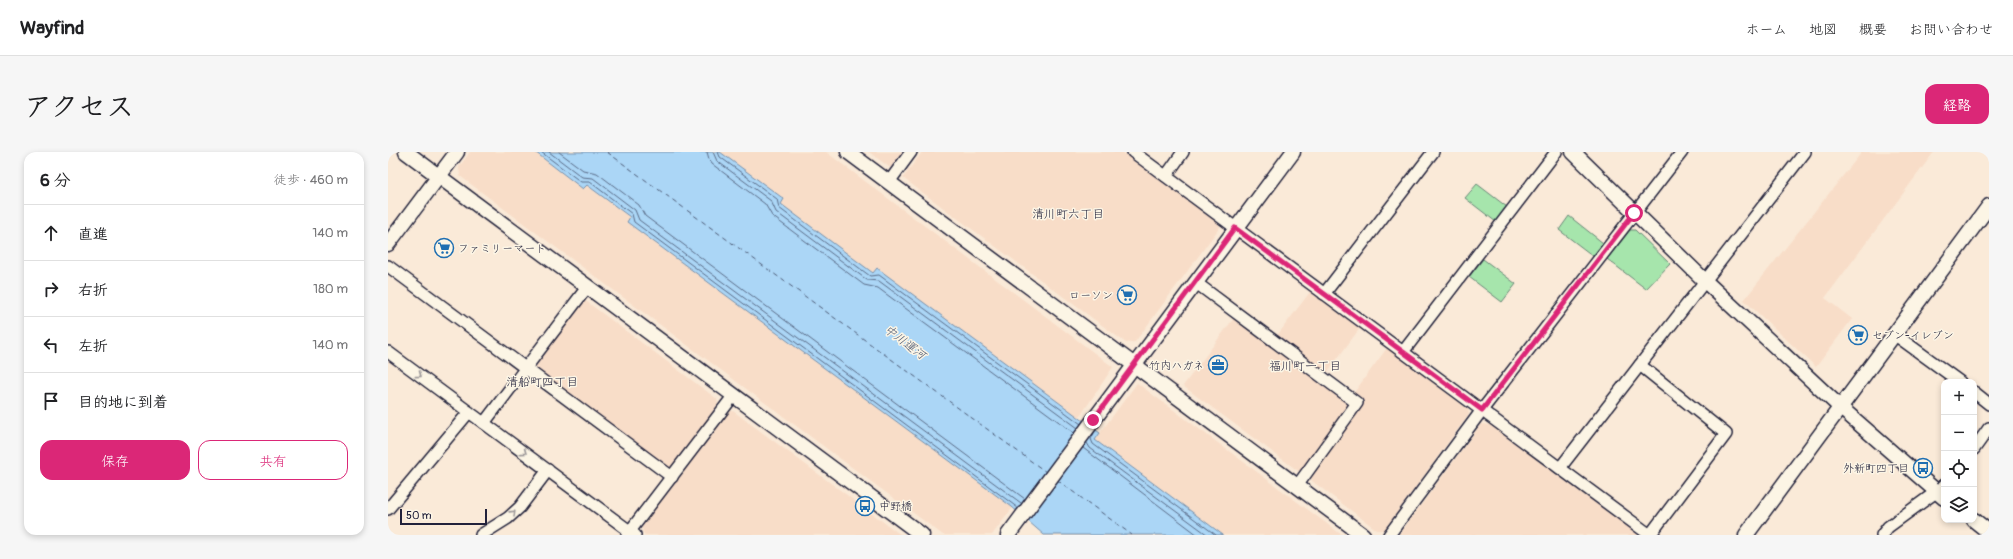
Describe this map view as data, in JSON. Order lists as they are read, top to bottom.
{
  "districts": ["清川町六丁目", "福川町一丁目", "清船町四丁目"],
  "water": ["中川運河"],
  "places": {
    "supermarket": ["ファミリーマート", "ローソン", "セブン-イレブン"],
    "office": ["竹内ハガネ"],
    "bus stop": ["外新町四丁目", "中野橋"]
  },
  "scale_bar": "50 m",
  "page": {
    "header": "Wayfind",
    "nav": [
      "ホーム",
      "地図",
      "概要",
      "お問い合わせ"
    ],
    "title": "アクセス",
    "buttons": [
      "経路",
      ["保存", "共有"]
    ],
    "heading": ["6 分", "徒歩 · 460 m"],
    "list": [
      ["直進", "140 m"],
      ["右折", "180 m"],
      ["左折", "140 m"],
      "目的地に到着"
    ],
    "map_buttons": ["+", "−"],
    "scale": "50 m"
  }
}
